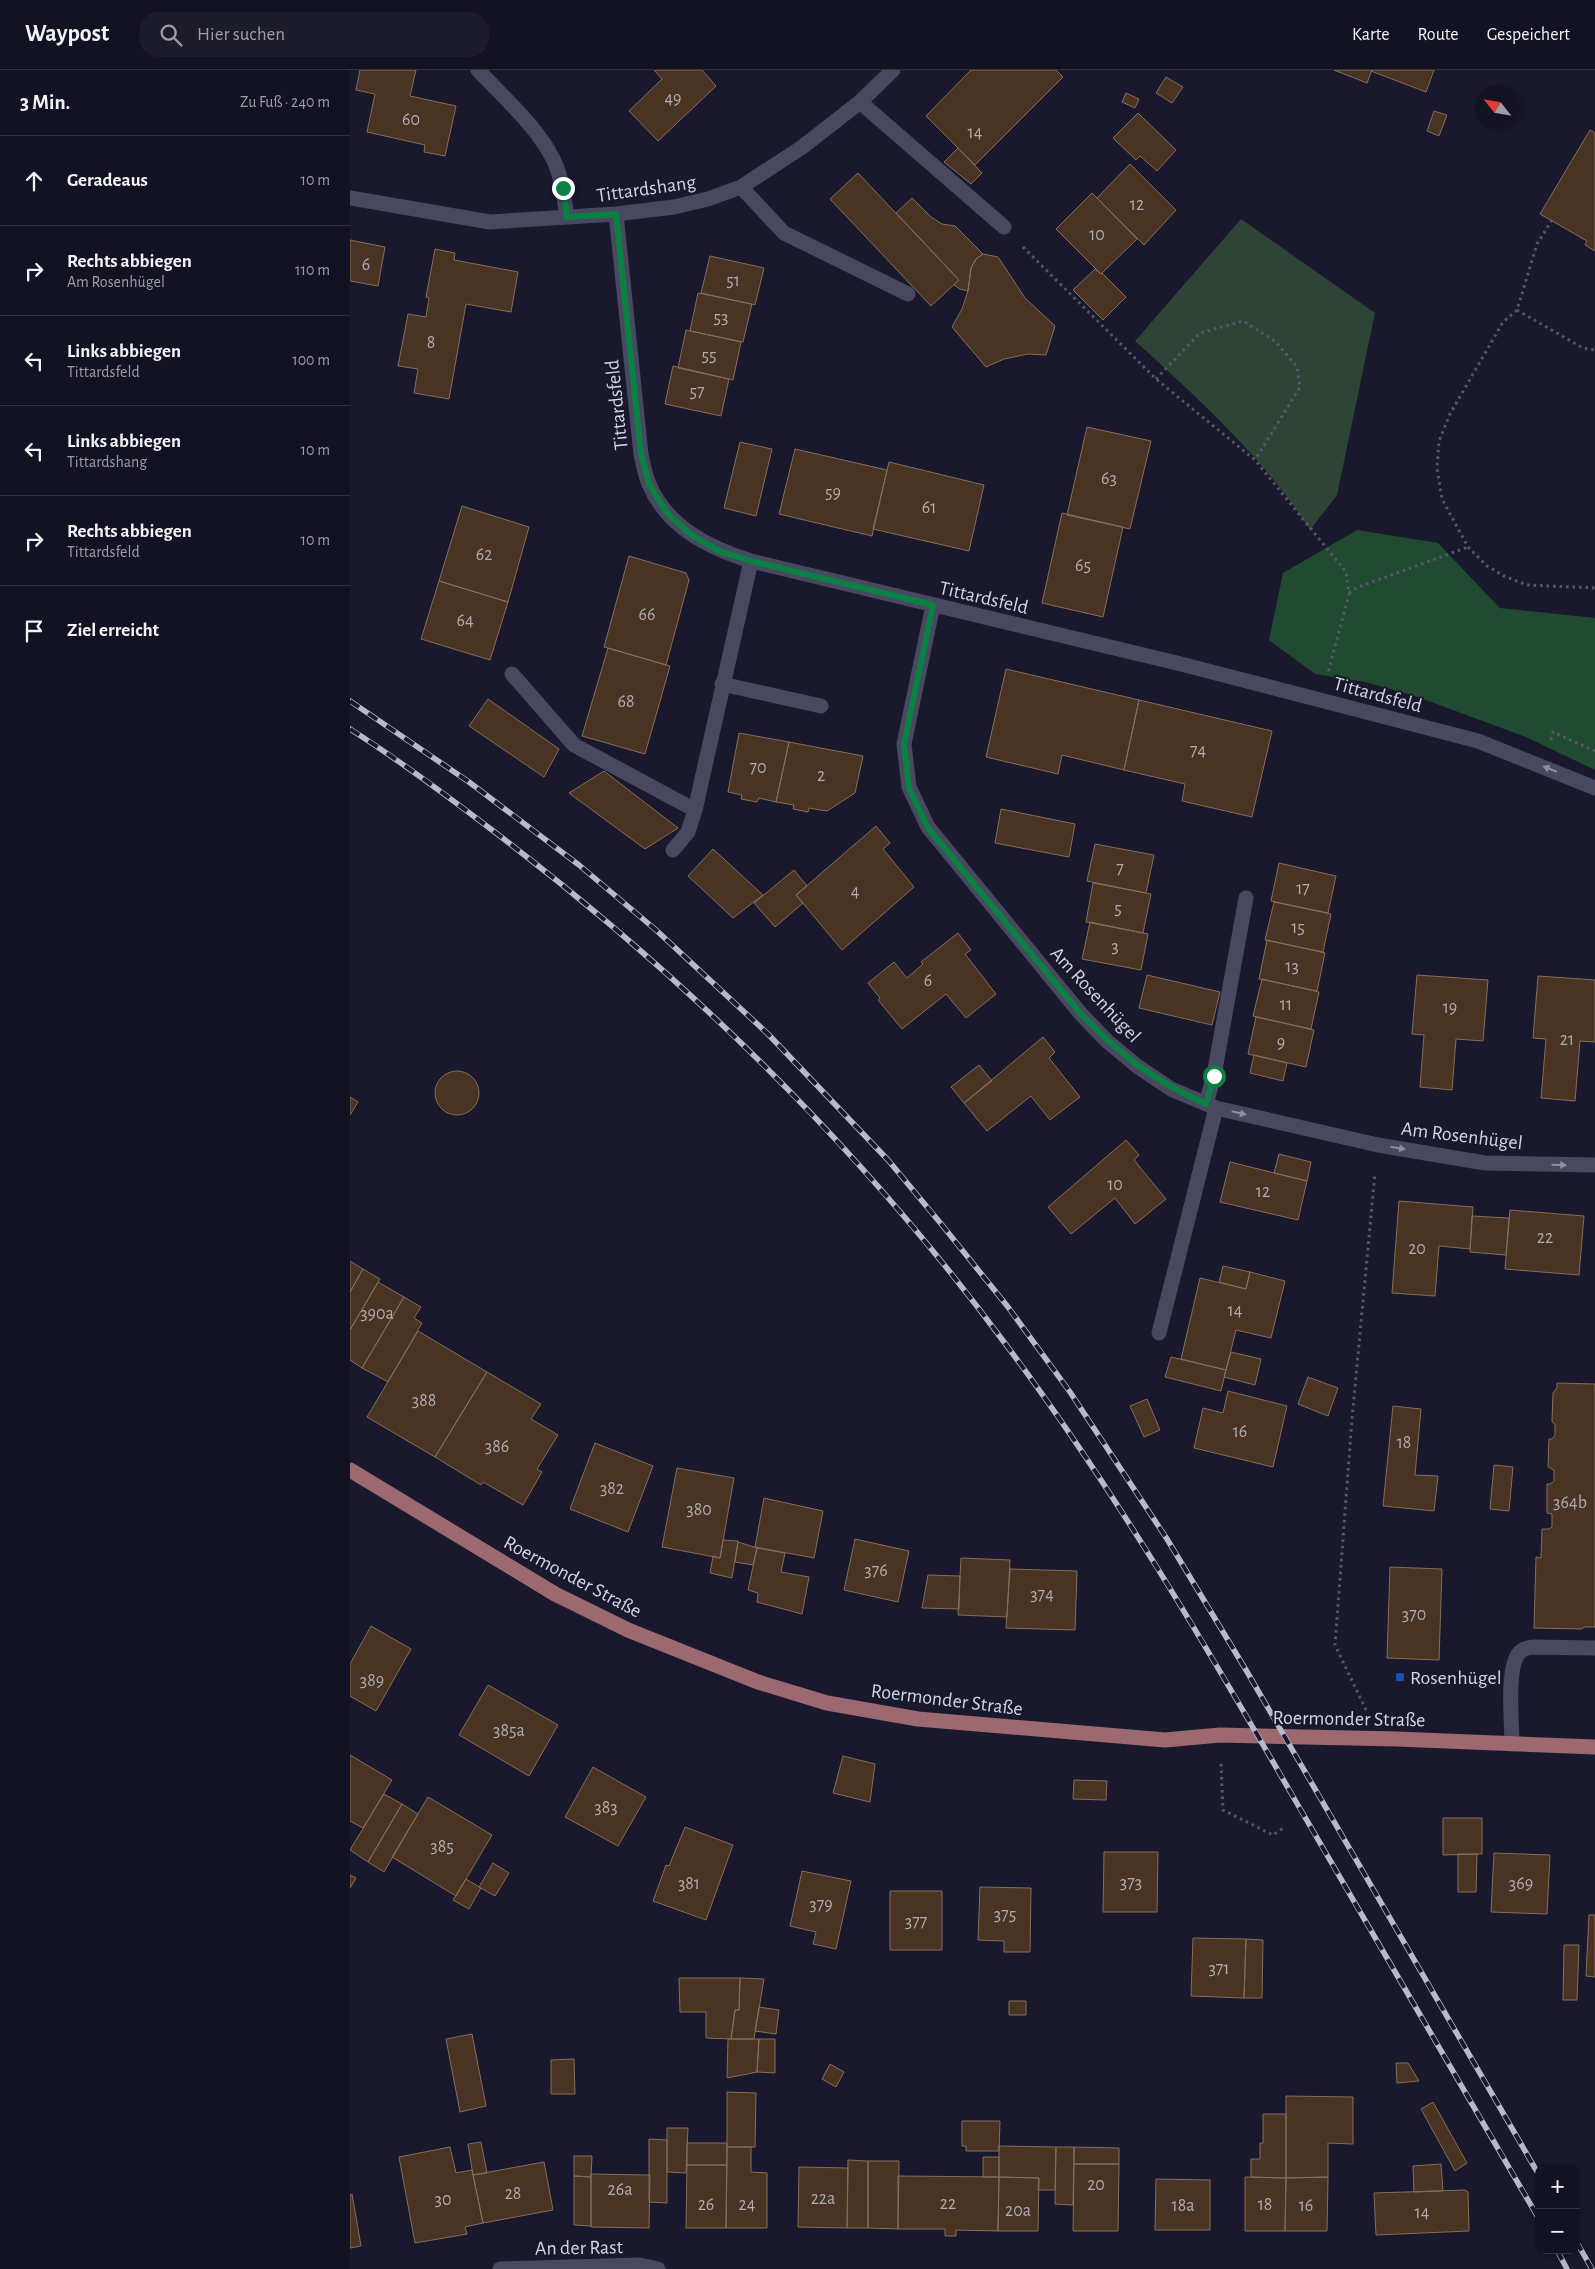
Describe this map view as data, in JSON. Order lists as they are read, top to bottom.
{
  "streets": {
    "main road": ["Roermonder Straße"],
    "street": [
      "Tittardshang",
      "Tittardsfeld",
      "Am Rosenhügel",
      "An der Rast"
    ]
  },
  "crossings": [
    ["Tittardshang", "Tittardsfeld"],
    ["Tittardsfeld", "Am Rosenhügel"]
  ],
  "one_way": ["Am Rosenhügel"],
  "places": {
    "transit": ["Rosenhügel"]
  },
  "house_numbers": [
    "49",
    "60",
    "14",
    "12",
    "10",
    "6",
    "51",
    "53",
    "8",
    "55",
    "57",
    "63",
    "59",
    "61",
    "62",
    "65",
    "66",
    "64",
    "68",
    "74",
    "70",
    "2",
    "7",
    "17",
    "4",
    "5",
    "15",
    "3",
    "13",
    "6",
    "11",
    "19",
    "21",
    "9",
    "10",
    "12",
    "22",
    "20",
    "14",
    "390a",
    "388",
    "16",
    "18",
    "386",
    "382",
    "364b",
    "380",
    "376",
    "374",
    "370",
    "389",
    "385a",
    "383",
    "385",
    "373",
    "381",
    "369",
    "379",
    "375",
    "377",
    "371",
    "20",
    "26a",
    "28",
    "22a",
    "30",
    "22",
    "26",
    "24",
    "18",
    "18a",
    "16",
    "20a",
    "14"
  ],
  "north": "top left",
  "page": {
    "header": "Waypost",
    "search": "Hier suchen",
    "nav": ["Karte", "Route", "Gespeichert"],
    "heading": ["3 Min.", "Zu Fuß · 240 m"],
    "list": [
      ["Geradeaus", "10 m"],
      ["Rechts abbiegen", "Am Rosenhügel", "110 m"],
      ["Links abbiegen", "Tittardsfeld", "100 m"],
      ["Links abbiegen", "Tittardshang", "10 m"],
      ["Rechts abbiegen", "Tittardsfeld", "10 m"],
      "Ziel erreicht"
    ],
    "map_buttons": ["+", "−"]
  }
}
